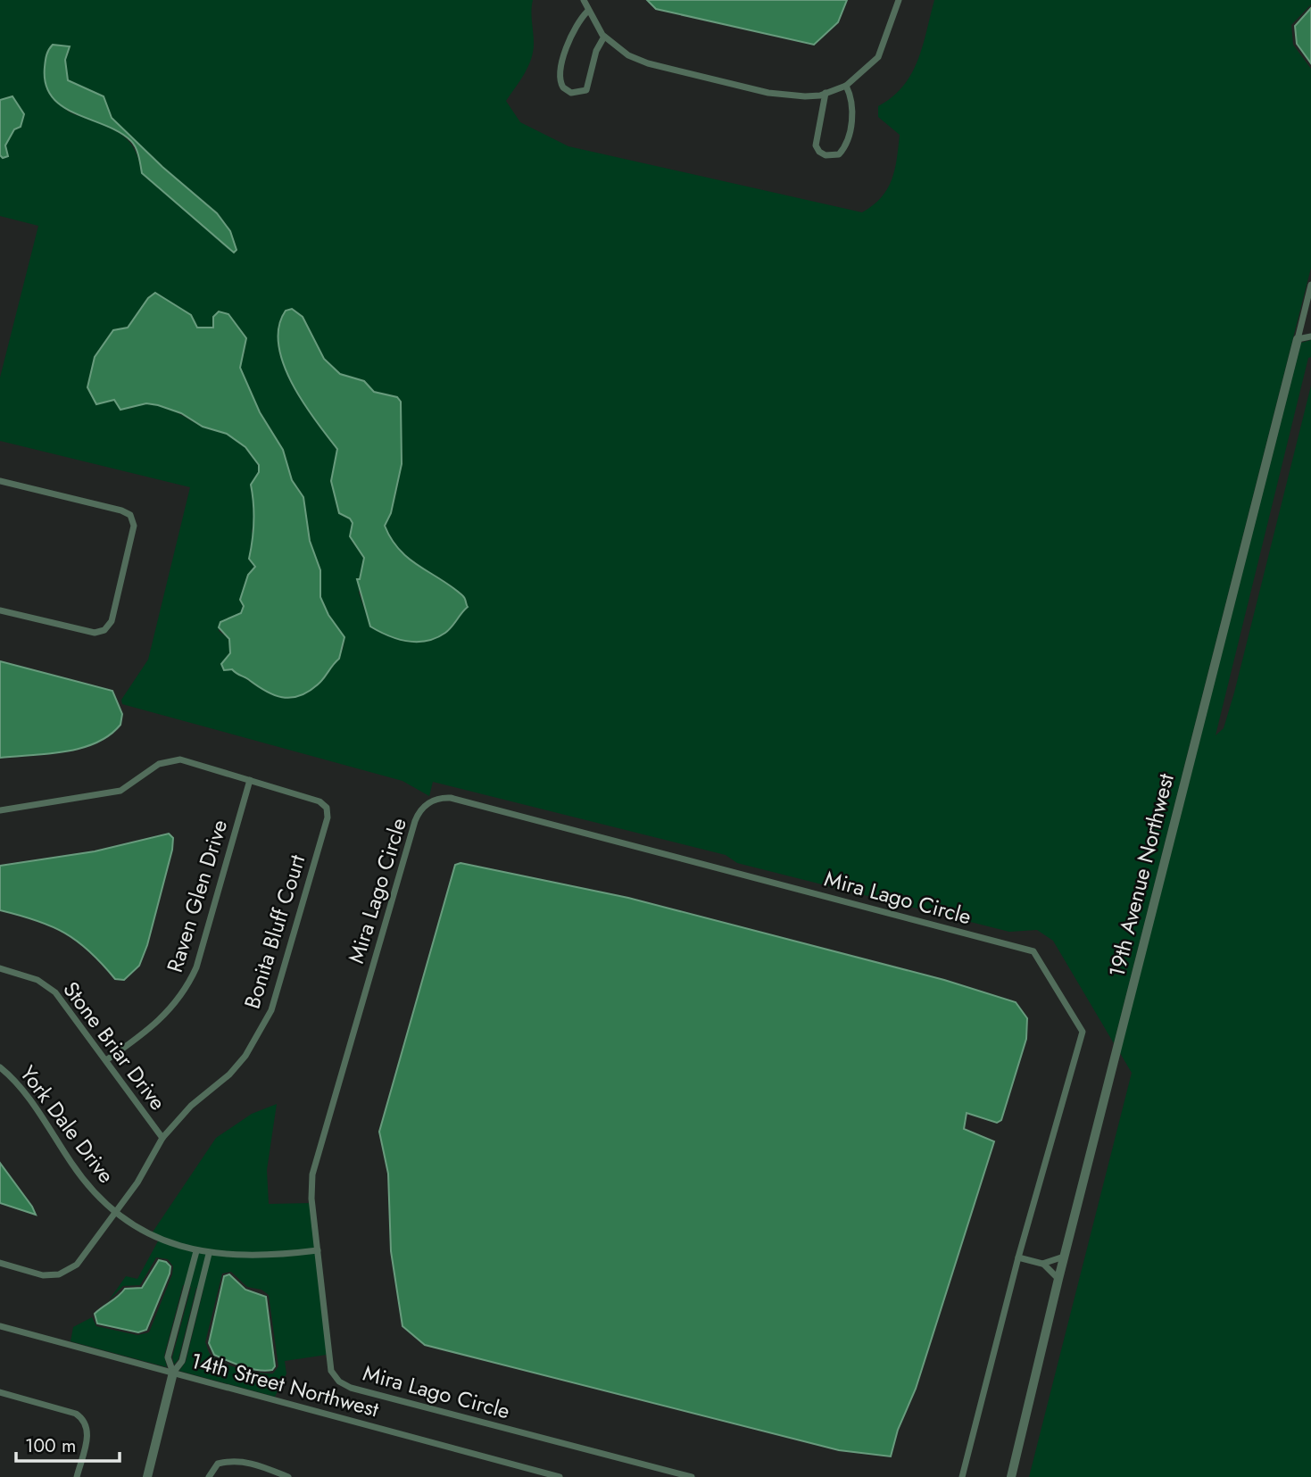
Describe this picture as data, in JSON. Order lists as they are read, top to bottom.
{
  "streets": {
    "street": [
      "19th Avenue Northwest",
      "Mira Lago Circle",
      "Raven Glen Drive",
      "Bonita Bluff Court",
      "Stone Briar Drive",
      "York Dale Drive",
      "14th Street Northwest"
    ]
  },
  "crossings": [
    ["Mira Lago Circle", "York Dale Drive"],
    ["Raven Glen Drive", "Bonita Bluff Court"],
    ["Raven Glen Drive", "Stone Briar Drive"],
    ["Bonita Bluff Court", "Stone Briar Drive"],
    ["Bonita Bluff Court", "York Dale Drive"]
  ],
  "scale_bar": "100 m"
}
